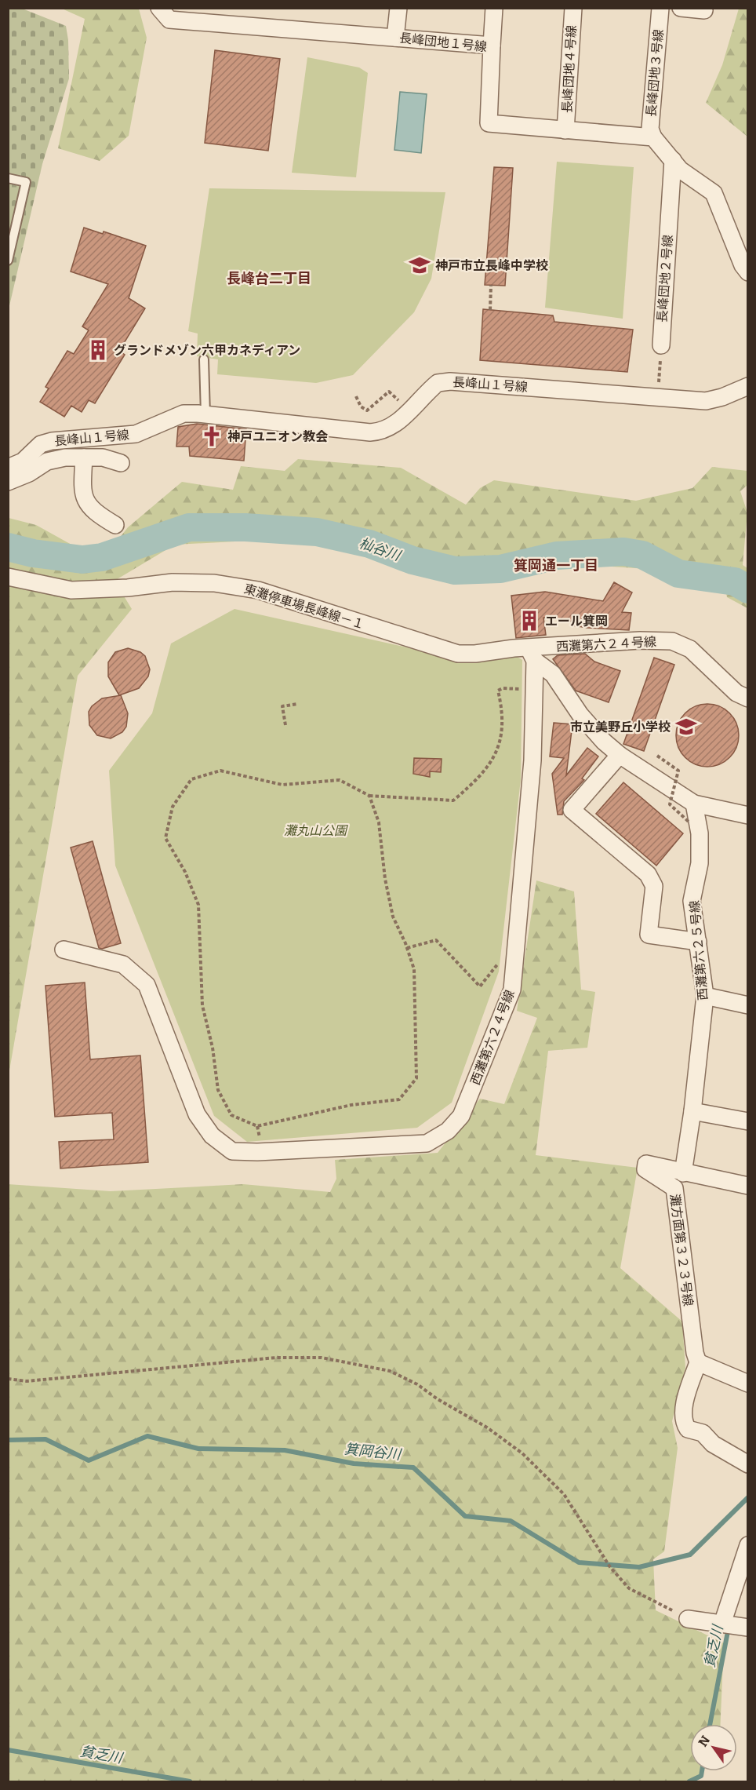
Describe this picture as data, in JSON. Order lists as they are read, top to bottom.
{
  "streets": {
    "street": [
      "長峰団地１号線",
      "長峰団地４号線",
      "長峰団地３号線",
      "長峰団地２号線",
      "長峰山１号線",
      "東灘停車場長峰線－１",
      "西灘第六２４号線",
      "西灘第六２５号線",
      "灘方面第３２３号線"
    ]
  },
  "crossings": [
    ["長峰団地１号線", "長峰団地４号線"],
    ["長峰団地１号線", "長峰団地３号線"],
    ["東灘停車場長峰線－１", "西灘第六２４号線"],
    ["西灘第六２５号線", "灘方面第３２３号線"]
  ],
  "districts": ["長峰台二丁目", "箕岡通一丁目"],
  "water": ["杣谷川", "箕岡谷川", "貧乏川"],
  "parks": ["灘丸山公園"],
  "places": {
    "school or university": ["神戸市立長峰中学校", "市立美野丘小学校"],
    "building": ["グランドメゾン六甲カネディアン", "エール箕岡"],
    "church": ["神戸ユニオン教会"]
  },
  "north": "top left"
}
